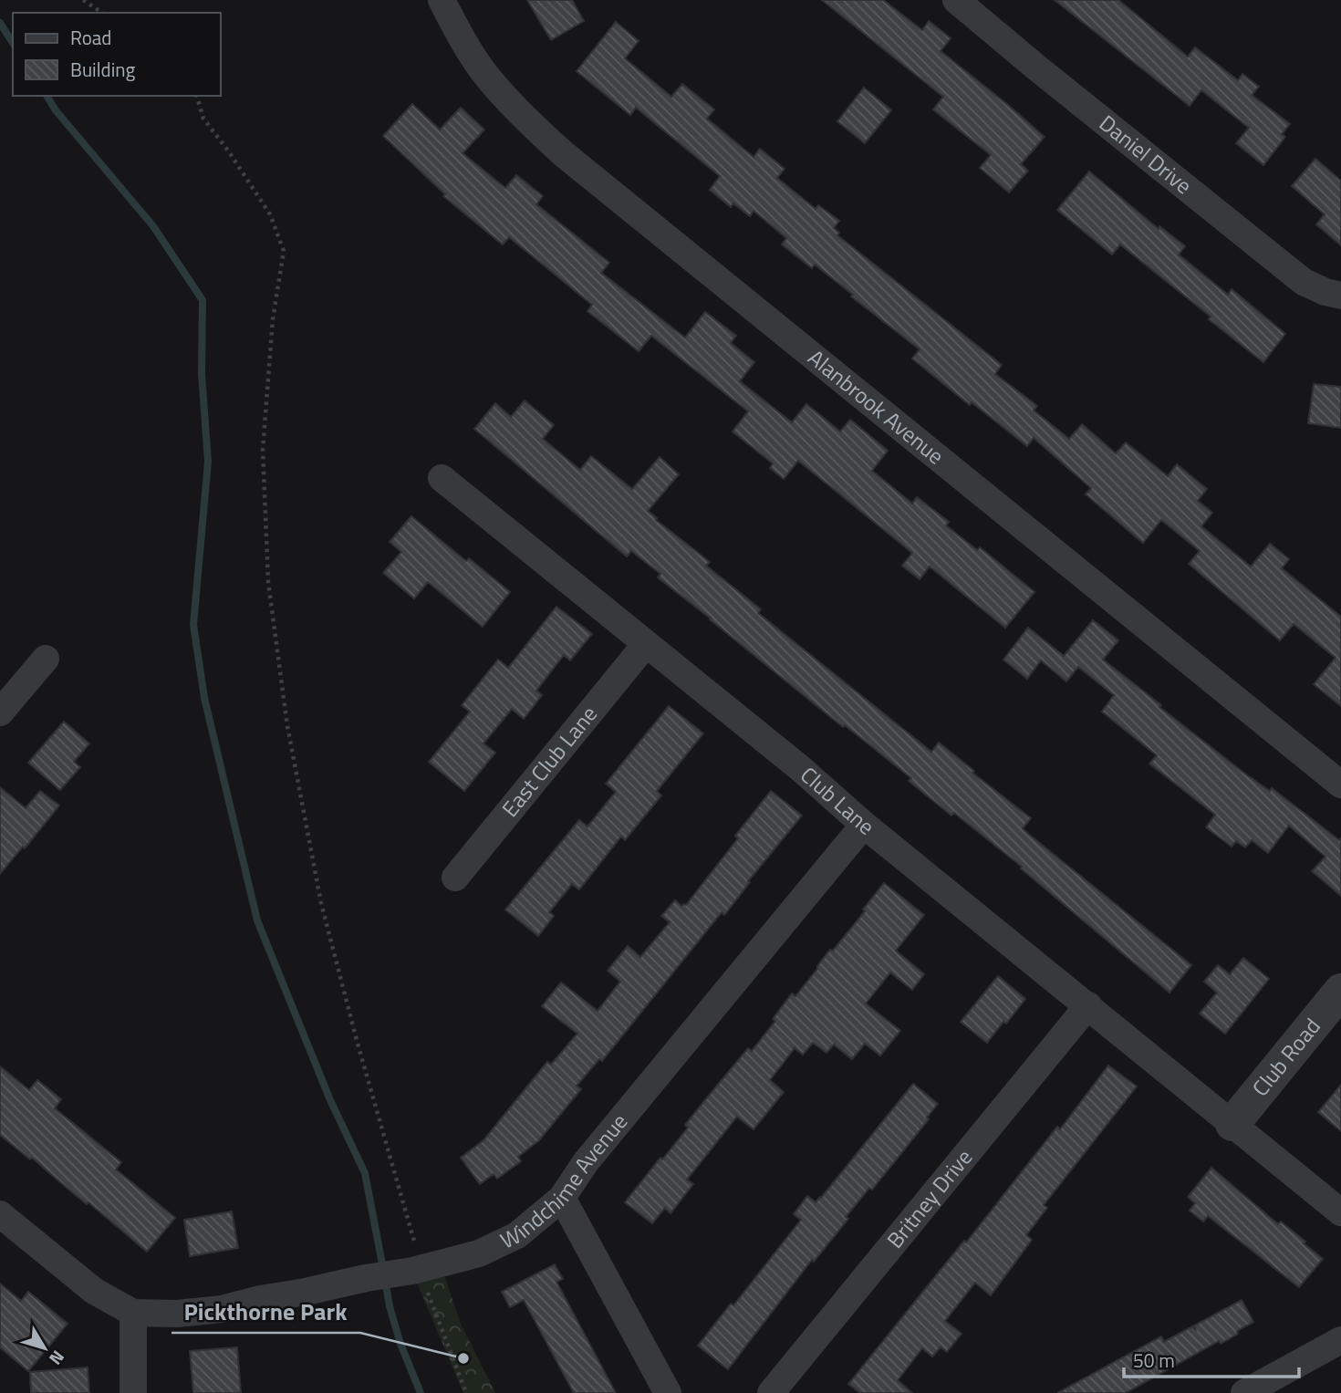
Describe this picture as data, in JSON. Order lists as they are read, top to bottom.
{
  "streets": {
    "street": [
      "Daniel Drive",
      "Alanbrook Avenue",
      "East Club Lane",
      "Club Lane",
      "Club Road",
      "Windchime Avenue",
      "Britney Drive"
    ]
  },
  "crossings": [
    ["East Club Lane", "Club Lane"],
    ["Club Lane", "Club Road"],
    ["Club Lane", "Windchime Avenue"],
    ["Club Lane", "Britney Drive"]
  ],
  "places": ["Pickthorne Park"],
  "legend": ["Road", "Building"],
  "scale_bar": "50 m",
  "north": "bottom right"
}
